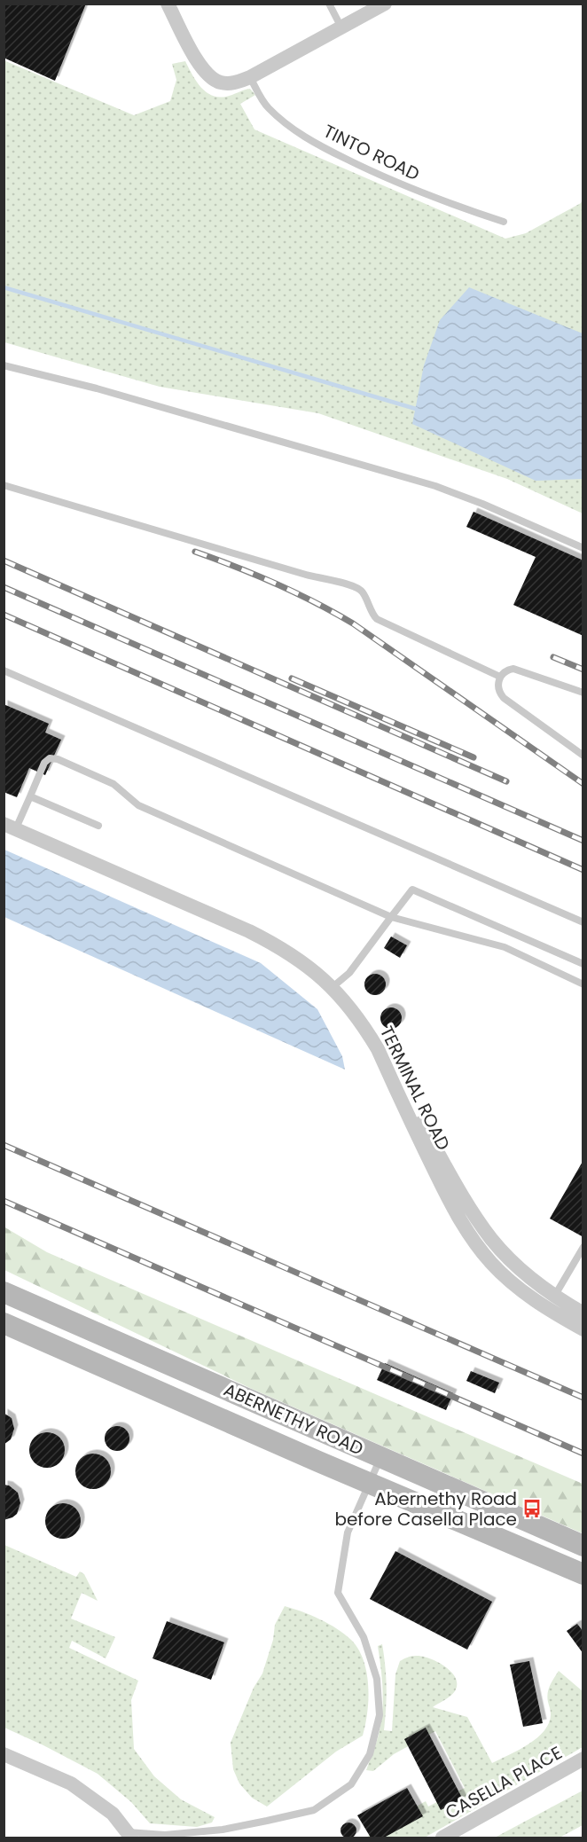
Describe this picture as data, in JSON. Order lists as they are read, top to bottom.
{
  "streets": {
    "main road": ["ABERNETHY ROAD"],
    "street": ["TERMINAL ROAD", "CASELLA PLACE"],
    "lane": ["TINTO ROAD"]
  },
  "places": {
    "bus stop": ["Abernethy Road before Casella Place"]
  }
}
